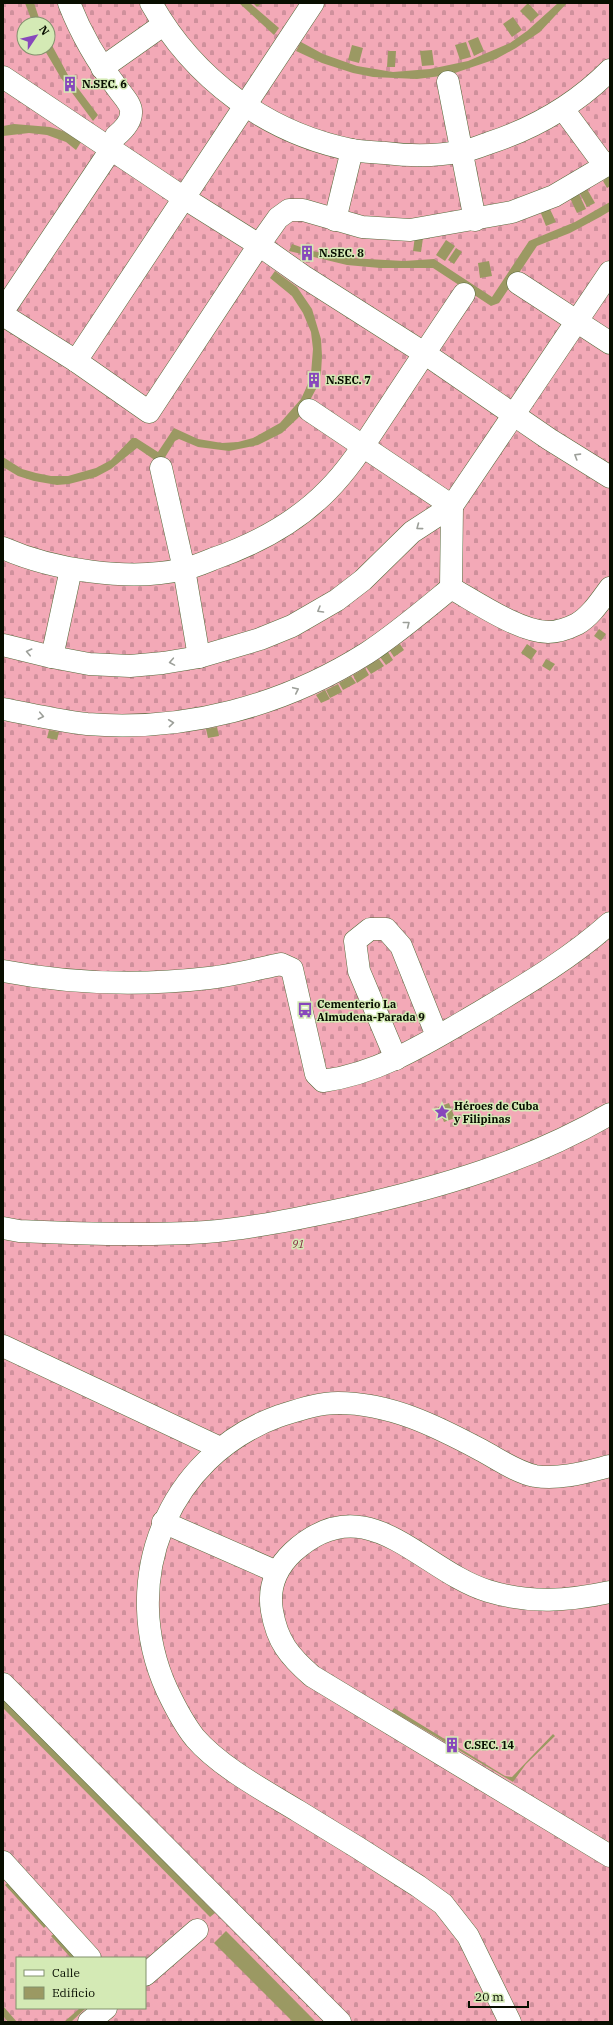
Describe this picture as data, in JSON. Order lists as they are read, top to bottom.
{
  "parks": ["91"],
  "places": {
    "building": [
      "N.SEC. 6",
      "N.SEC. 8",
      "N.SEC. 7",
      "C.SEC. 14"
    ],
    "bus stop": ["Cementerio La Almudena-Parada 9"],
    "place": ["Héroes de Cuba y Filipinas"]
  },
  "legend": ["Calle", "Edificio"],
  "scale_bar": "20 m",
  "north": "top right"
}
